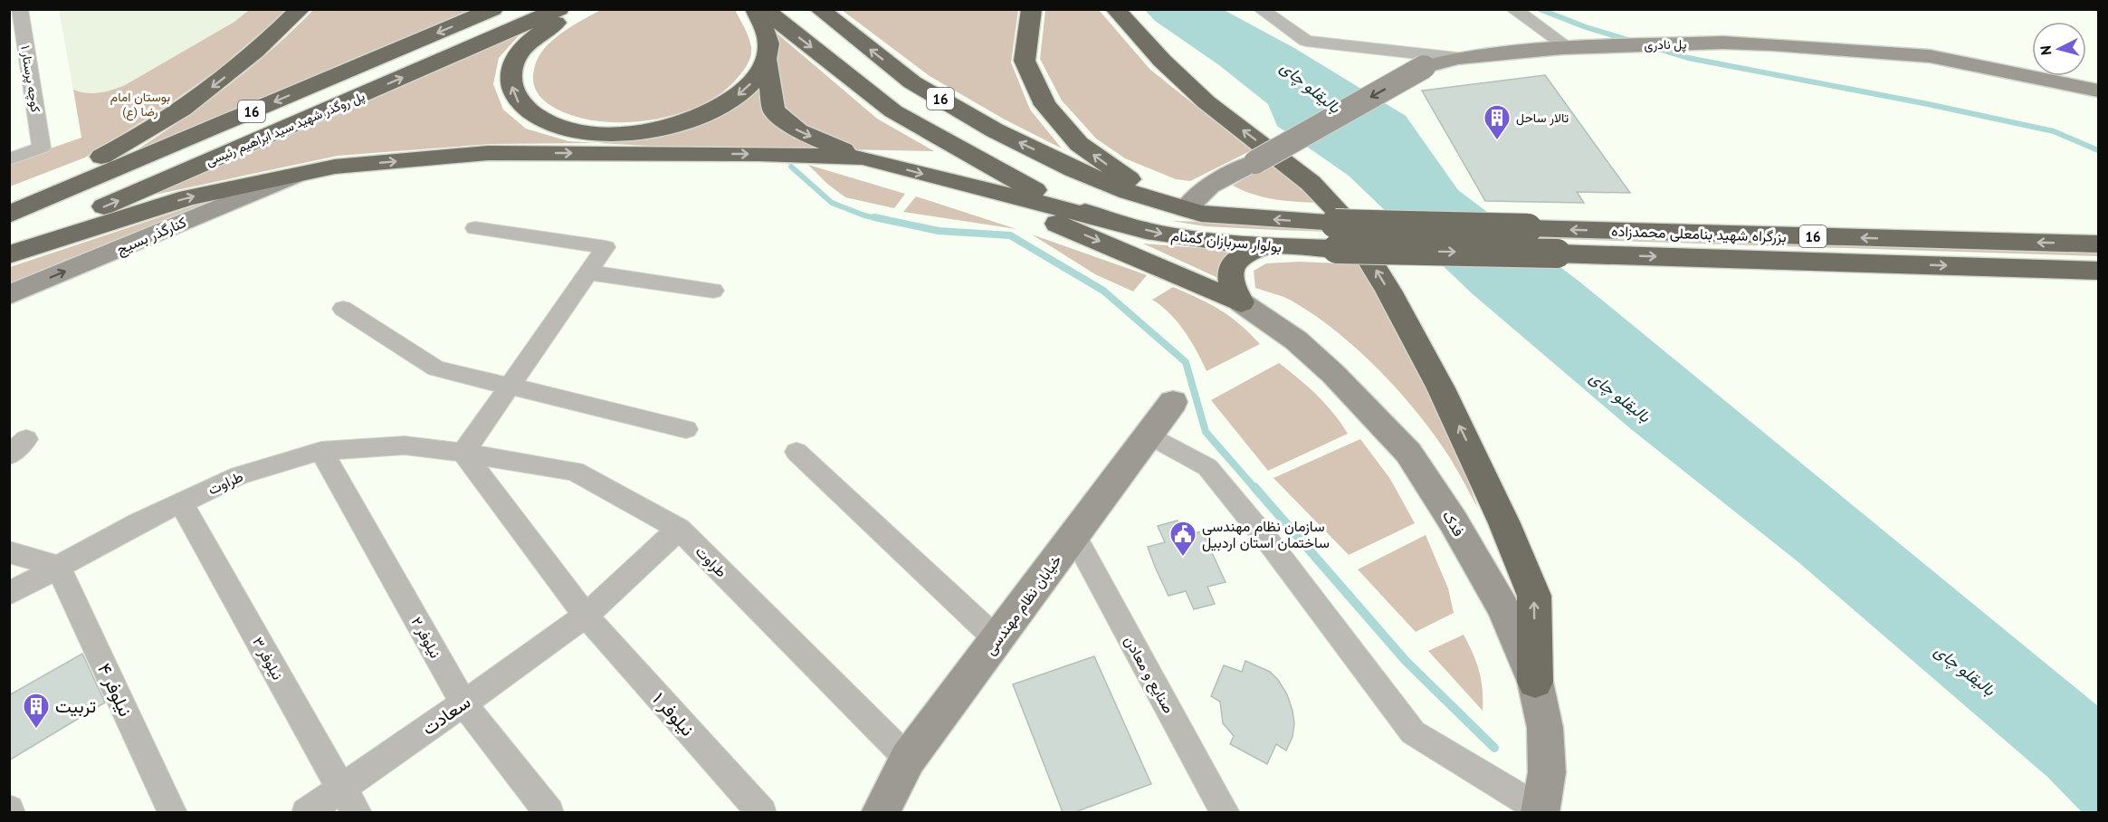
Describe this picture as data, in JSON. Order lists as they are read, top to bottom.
{
  "streets": {
    "highway": [
      "16",
      "پل روگذر شهید سید ابراهیم رئیسی",
      "بزرگراه شهید بنامعلی محمدزاده",
      "بولوار سربازان گمنام"
    ],
    "street": [
      "پل نادری",
      "کوچه پرستار ۱",
      "کنارگذر بسیج",
      "طراوت",
      "فدک",
      "خیابان نظام مهندسی",
      "نیلوفر ۲",
      "نیلوفر ۳",
      "صنایع و معادن",
      "نیلوفر ۴",
      "نیلوفر ۱",
      "سعادت"
    ]
  },
  "crossings": [
    ["پل نادری", "بولوار سربازان گمنام"],
    ["بزرگراه شهید بنامعلی محمدزاده", "بولوار سربازان گمنام"],
    ["طراوت", "خیابان نظام مهندسی"],
    ["طراوت", "نیلوفر ۲"],
    ["طراوت", "نیلوفر ۳"],
    ["طراوت", "نیلوفر ۴"],
    ["طراوت", "سعادت"],
    ["خیابان نظام مهندسی", "صنایع و معادن"],
    ["نیلوفر ۲", "سعادت"],
    ["نیلوفر ۳", "سعادت"],
    ["نیلوفر ۱", "سعادت"]
  ],
  "one_way": ["کنارگذر بسیج"],
  "water": ["بالیقلو چای"],
  "parks": ["بوستان امام رضا (ع)"],
  "places": {
    "building": ["تالار ساحل", "تربیت"],
    "public building": ["سازمان نظام مهندسی ساختمان استان اردبیل"]
  },
  "north": "left"
}
